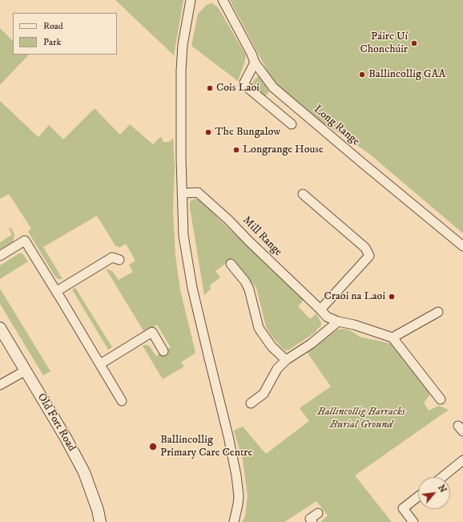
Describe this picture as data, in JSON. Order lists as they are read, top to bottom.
{
  "streets": {
    "street": ["Long Range", "Mill Range", "Old Fort Road"]
  },
  "parks": ["Ballincollig Barracks Burial Ground"],
  "places": [
    "Páirc Uí Chonchúir",
    "Ballincollig GAA",
    "Cois Laoi",
    "The Bungalow",
    "Longrange House",
    "Craoi na Laoi",
    "Ballincollig Primary Care Centre"
  ],
  "legend": ["Road", "Park"],
  "north": "top right"
}
